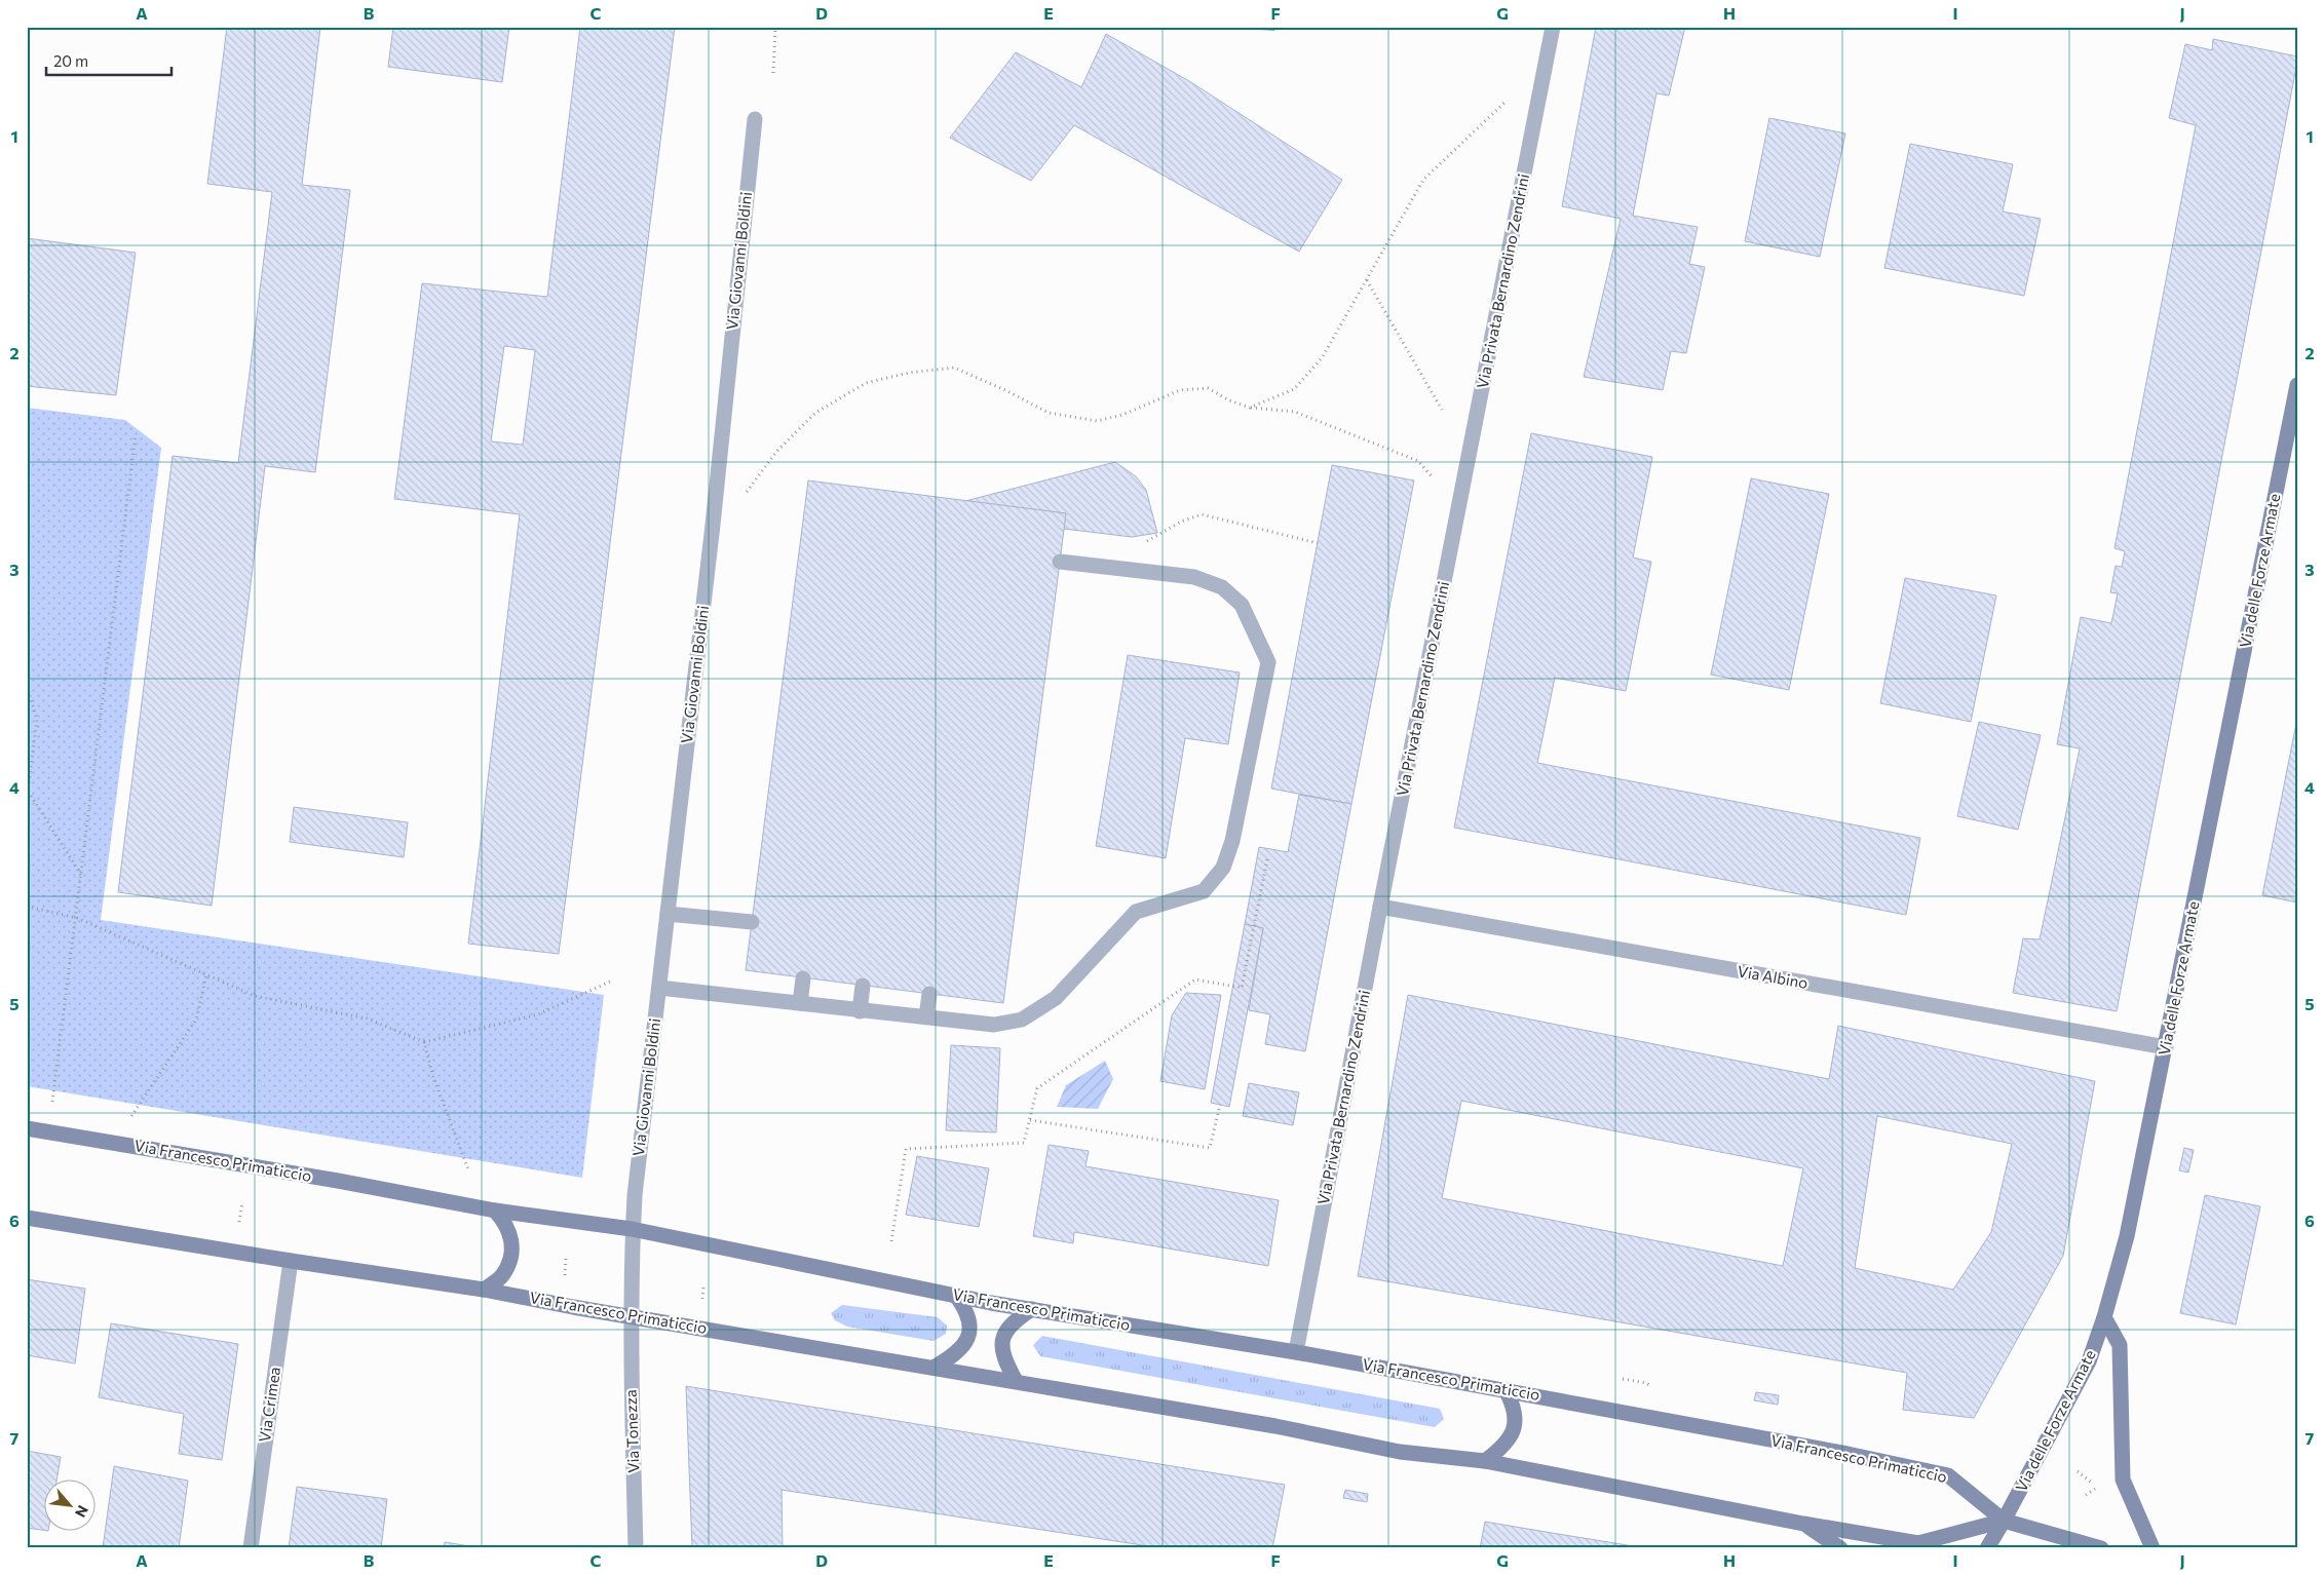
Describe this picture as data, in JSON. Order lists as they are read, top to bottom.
{
  "streets": {
    "street": [
      "Via Giovanni Boldini",
      "Via Privata Bernardino Zendrini",
      "Via delle Forze Armate",
      "Via Albino",
      "Via Francesco Primaticcio",
      "Via Crimea",
      "Via Tonezza"
    ]
  },
  "crossings": [
    ["Via Giovanni Boldini", "Via Francesco Primaticcio"],
    ["Via Giovanni Boldini", "Via Tonezza"],
    ["Via Privata Bernardino Zendrini", "Via Albino"],
    ["Via Privata Bernardino Zendrini", "Via Francesco Primaticcio"],
    ["Via delle Forze Armate", "Via Albino"],
    ["Via delle Forze Armate", "Via Francesco Primaticcio"],
    ["Via Francesco Primaticcio", "Via Crimea"],
    ["Via Francesco Primaticcio", "Via Tonezza"]
  ],
  "scale_bar": "20 m",
  "north": "bottom right",
  "grid": {
    "columns": [
      "A",
      "B",
      "C",
      "D",
      "E",
      "F",
      "G",
      "H",
      "I",
      "J"
    ],
    "rows": [
      "1",
      "2",
      "3",
      "4",
      "5",
      "6",
      "7"
    ]
  }
}
